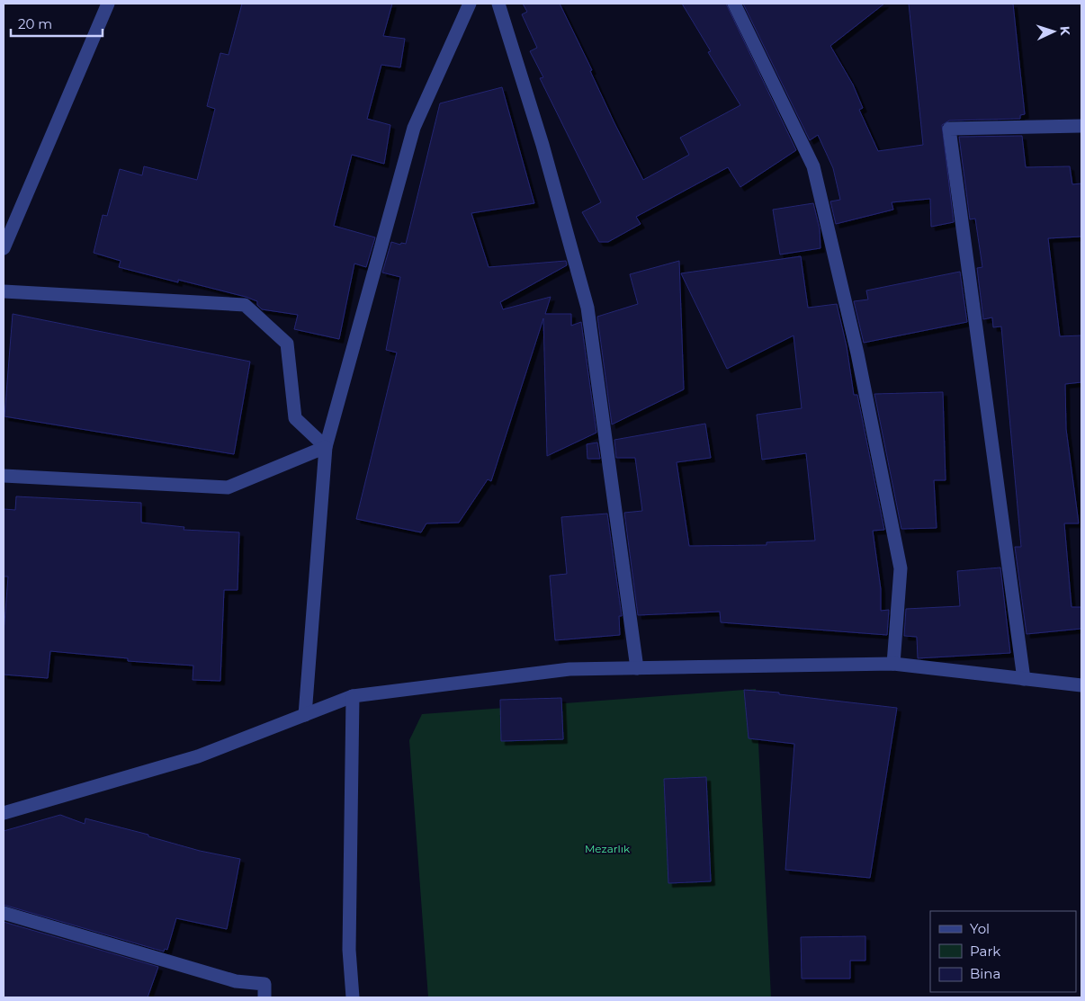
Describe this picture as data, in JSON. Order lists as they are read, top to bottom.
{
  "parks": ["Mezarlık"],
  "legend": ["Yol", "Park", "Bina"],
  "scale_bar": "20 m",
  "north": "right"
}
